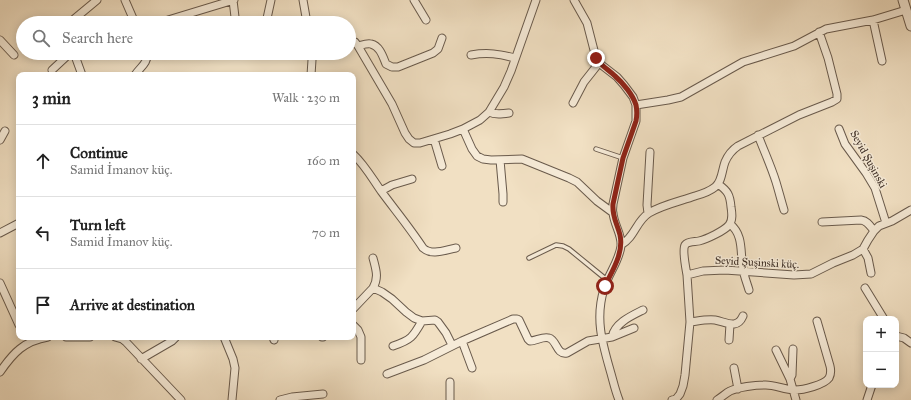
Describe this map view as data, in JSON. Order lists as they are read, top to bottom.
{
  "streets": {
    "street": ["Seyid Şuşinski", "Seyid Şuşinski küç."]
  },
  "page": {
    "search": "Search here",
    "heading": ["3 min", "Walk · 230 m"],
    "list": [
      ["Continue", "Samid İmanov küç.", "160 m"],
      ["Turn left", "Samid İmanov küç.", "70 m"],
      "Arrive at destination"
    ],
    "map_buttons": ["+", "−"]
  }
}
